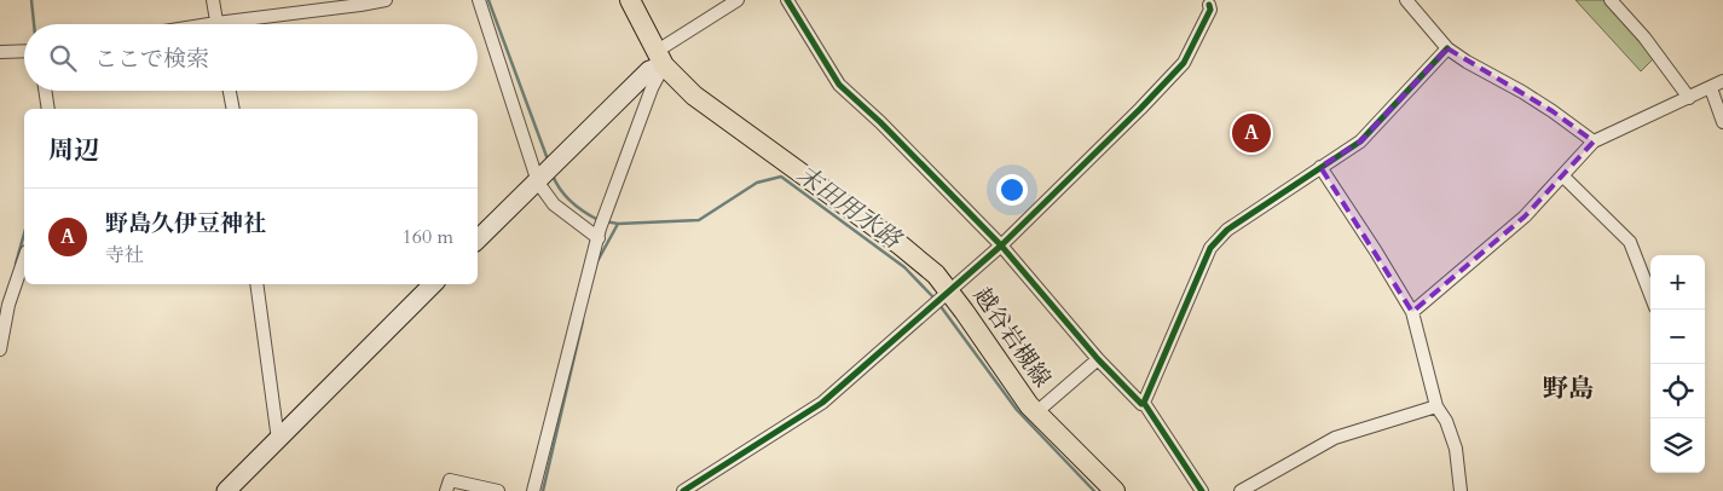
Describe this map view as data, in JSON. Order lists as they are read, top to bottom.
{
  "streets": {
    "main road": ["越谷岩槻線"]
  },
  "districts": ["野島"],
  "water": ["末田用水路"],
  "page": {
    "search": "ここで検索",
    "heading": "周辺",
    "pins": "A",
    "list": [
      {
        "mark": "A",
        "name": "野島久伊豆神社",
        "note": "寺社",
        "value": "160 m"
      }
    ],
    "map_buttons": ["+", "−"]
  }
}
